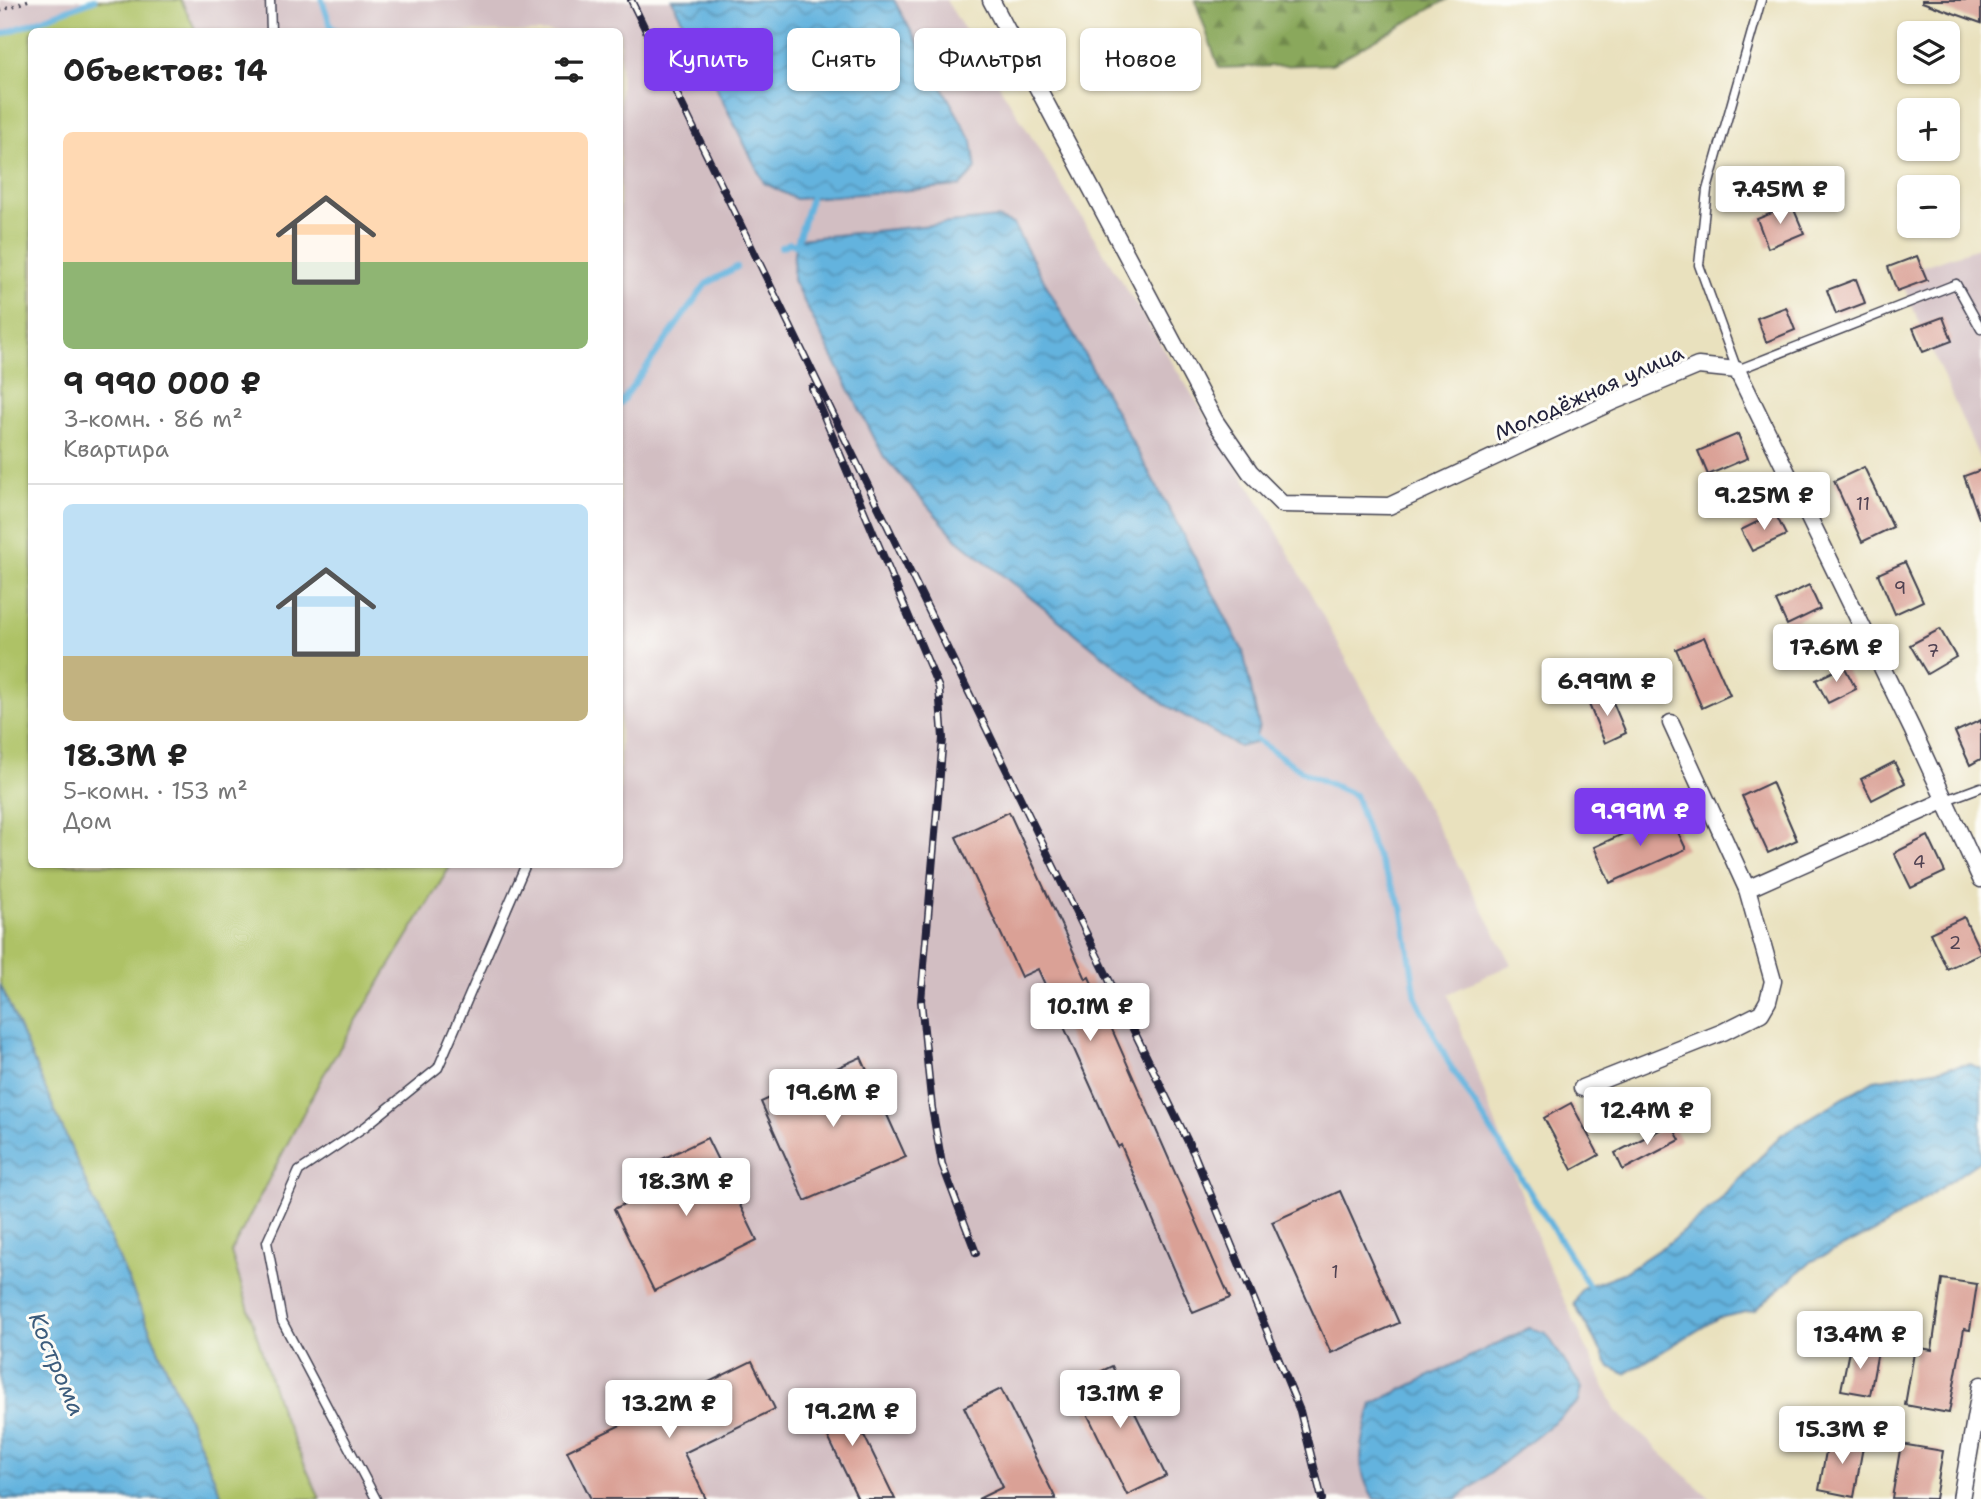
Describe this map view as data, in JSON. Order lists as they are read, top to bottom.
{
  "streets": {
    "street": ["Молодёжная улица"]
  },
  "water": ["Кострома"],
  "house_numbers": [
    "11",
    "9",
    "7",
    "4",
    "2",
    "1"
  ],
  "page": {
    "map_buttons": ["+", "−"],
    "chip": [
      "Купить",
      "Снять",
      "Фильтры",
      "Новое"
    ],
    "heading": "Объектов: 14",
    "list": [
      {
        "name": "9 990 000 ₽",
        "note": "3-комн. · 86 m² · Квартира"
      },
      {
        "name": "18.3M ₽",
        "note": "5-комн. · 153 m² · Дом"
      }
    ],
    "price": [
      "7.45M ₽",
      "9.25M ₽",
      "17.6M ₽",
      "6.99M ₽",
      "9.99M ₽",
      "10.1M ₽",
      "19.6M ₽",
      "12.4M ₽",
      "18.3M ₽",
      "13.4M ₽",
      "13.1M ₽",
      "13.2M ₽",
      "19.2M ₽",
      "15.3M ₽"
    ]
  }
}
